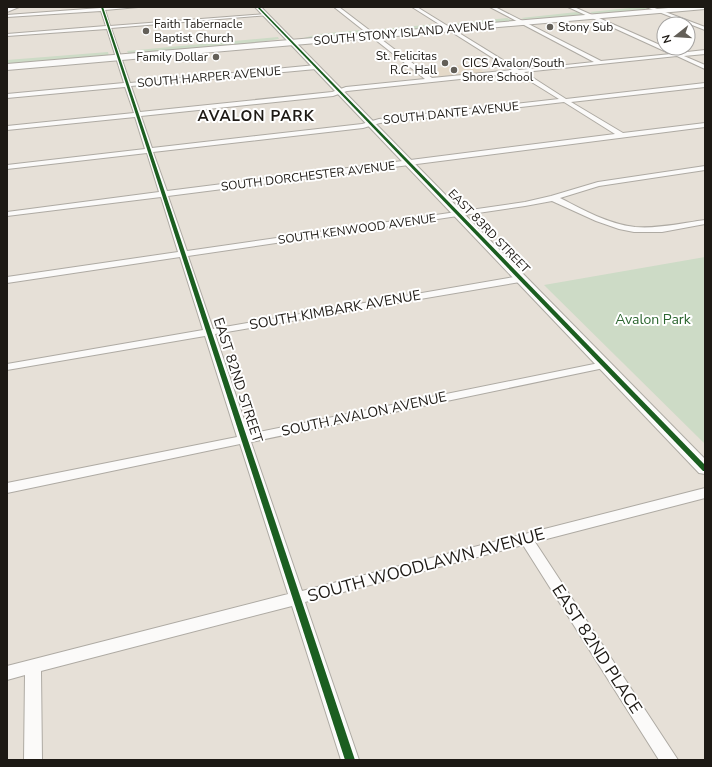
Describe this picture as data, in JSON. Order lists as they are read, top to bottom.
{
  "streets": {
    "highway": ["SOUTH STONY ISLAND AVENUE"],
    "street": [
      "SOUTH HARPER AVENUE",
      "SOUTH DANTE AVENUE",
      "SOUTH DORCHESTER AVENUE",
      "SOUTH KENWOOD AVENUE",
      "EAST 83RD STREET",
      "SOUTH KIMBARK AVENUE",
      "EAST 82ND STREET",
      "SOUTH AVALON AVENUE",
      "SOUTH WOODLAWN AVENUE",
      "EAST 82ND PLACE"
    ]
  },
  "crossings": [
    ["SOUTH STONY ISLAND AVENUE", "EAST 83RD STREET"],
    ["SOUTH STONY ISLAND AVENUE", "EAST 82ND STREET"],
    ["SOUTH HARPER AVENUE", "EAST 83RD STREET"],
    ["SOUTH HARPER AVENUE", "EAST 82ND STREET"],
    ["SOUTH DANTE AVENUE", "EAST 83RD STREET"],
    ["SOUTH DANTE AVENUE", "EAST 82ND STREET"],
    ["SOUTH DORCHESTER AVENUE", "EAST 83RD STREET"],
    ["SOUTH DORCHESTER AVENUE", "EAST 82ND STREET"],
    ["SOUTH KENWOOD AVENUE", "EAST 83RD STREET"],
    ["SOUTH KENWOOD AVENUE", "EAST 82ND STREET"],
    ["EAST 83RD STREET", "SOUTH KIMBARK AVENUE"],
    ["EAST 83RD STREET", "SOUTH AVALON AVENUE"],
    ["SOUTH KIMBARK AVENUE", "EAST 82ND STREET"],
    ["EAST 82ND STREET", "SOUTH AVALON AVENUE"],
    ["EAST 82ND STREET", "SOUTH WOODLAWN AVENUE"],
    ["SOUTH WOODLAWN AVENUE", "EAST 82ND PLACE"]
  ],
  "districts": ["AVALON PARK"],
  "parks": ["Avalon Park"],
  "places": [
    "Stony Sub",
    "Faith Tabernacle Baptist Church",
    "Family Dollar",
    "St. Felicitas R.C. Hall",
    "CICS Avalon/South Shore School"
  ],
  "north": "left"
}
